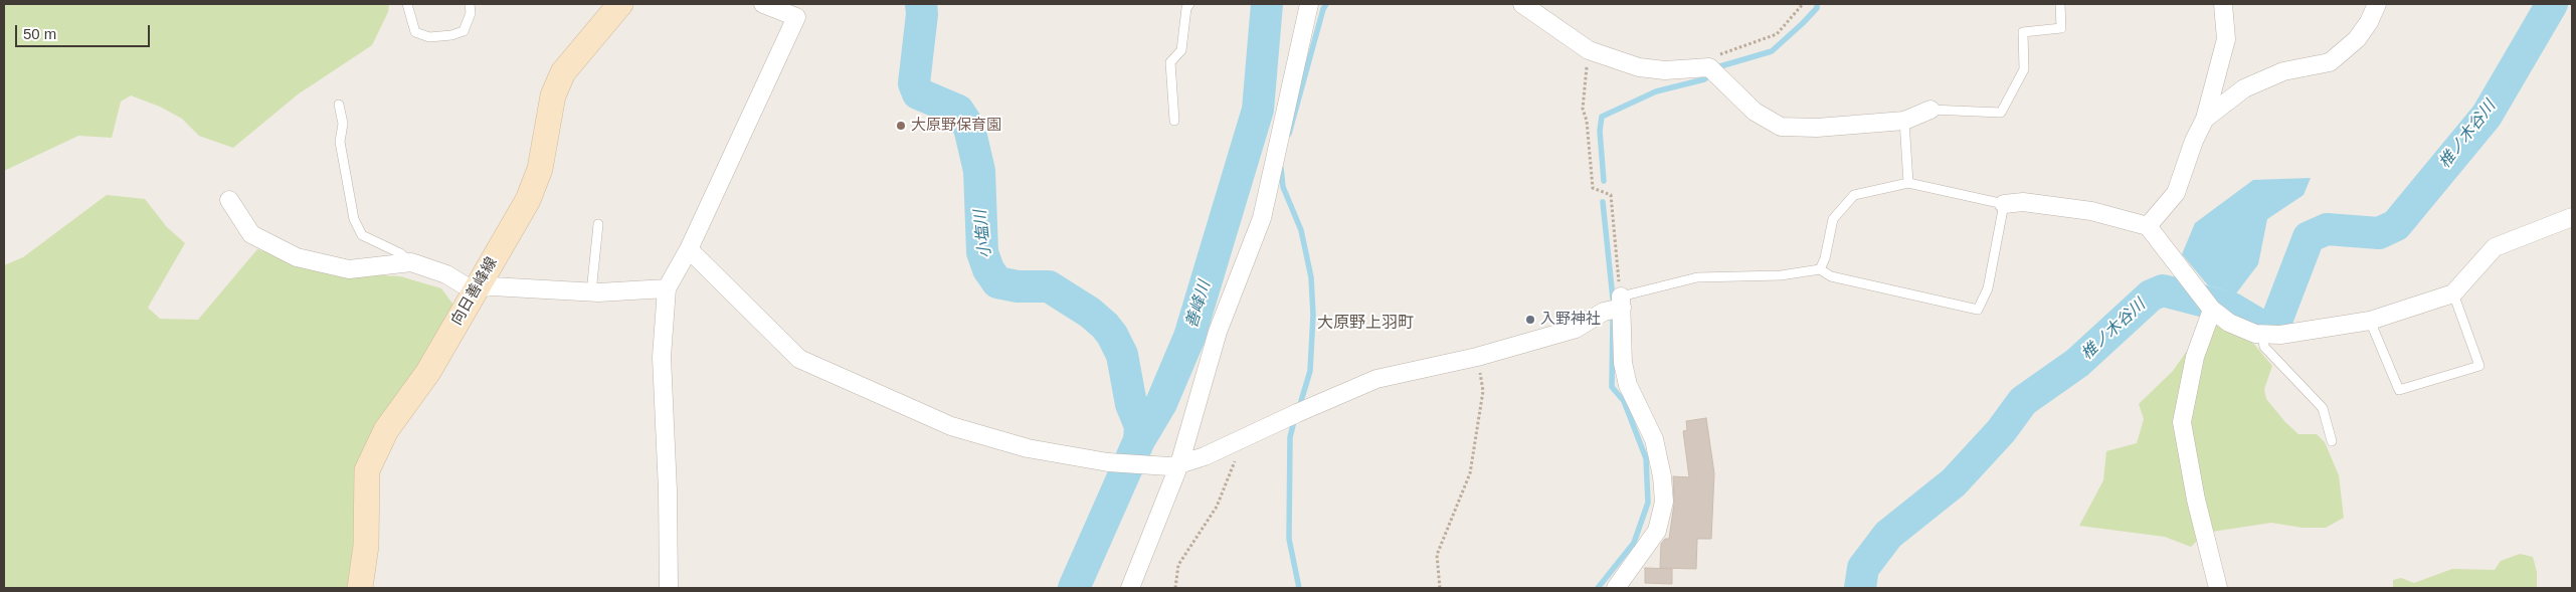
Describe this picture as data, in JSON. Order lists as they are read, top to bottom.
{
  "streets": {
    "main road": ["向日善峰線"]
  },
  "districts": ["大原野上羽町"],
  "water": ["椎ノ木谷川", "小塩川", "善峰川"],
  "places": ["大原野保育園", "入野神社"],
  "scale_bar": "50 m"
}
